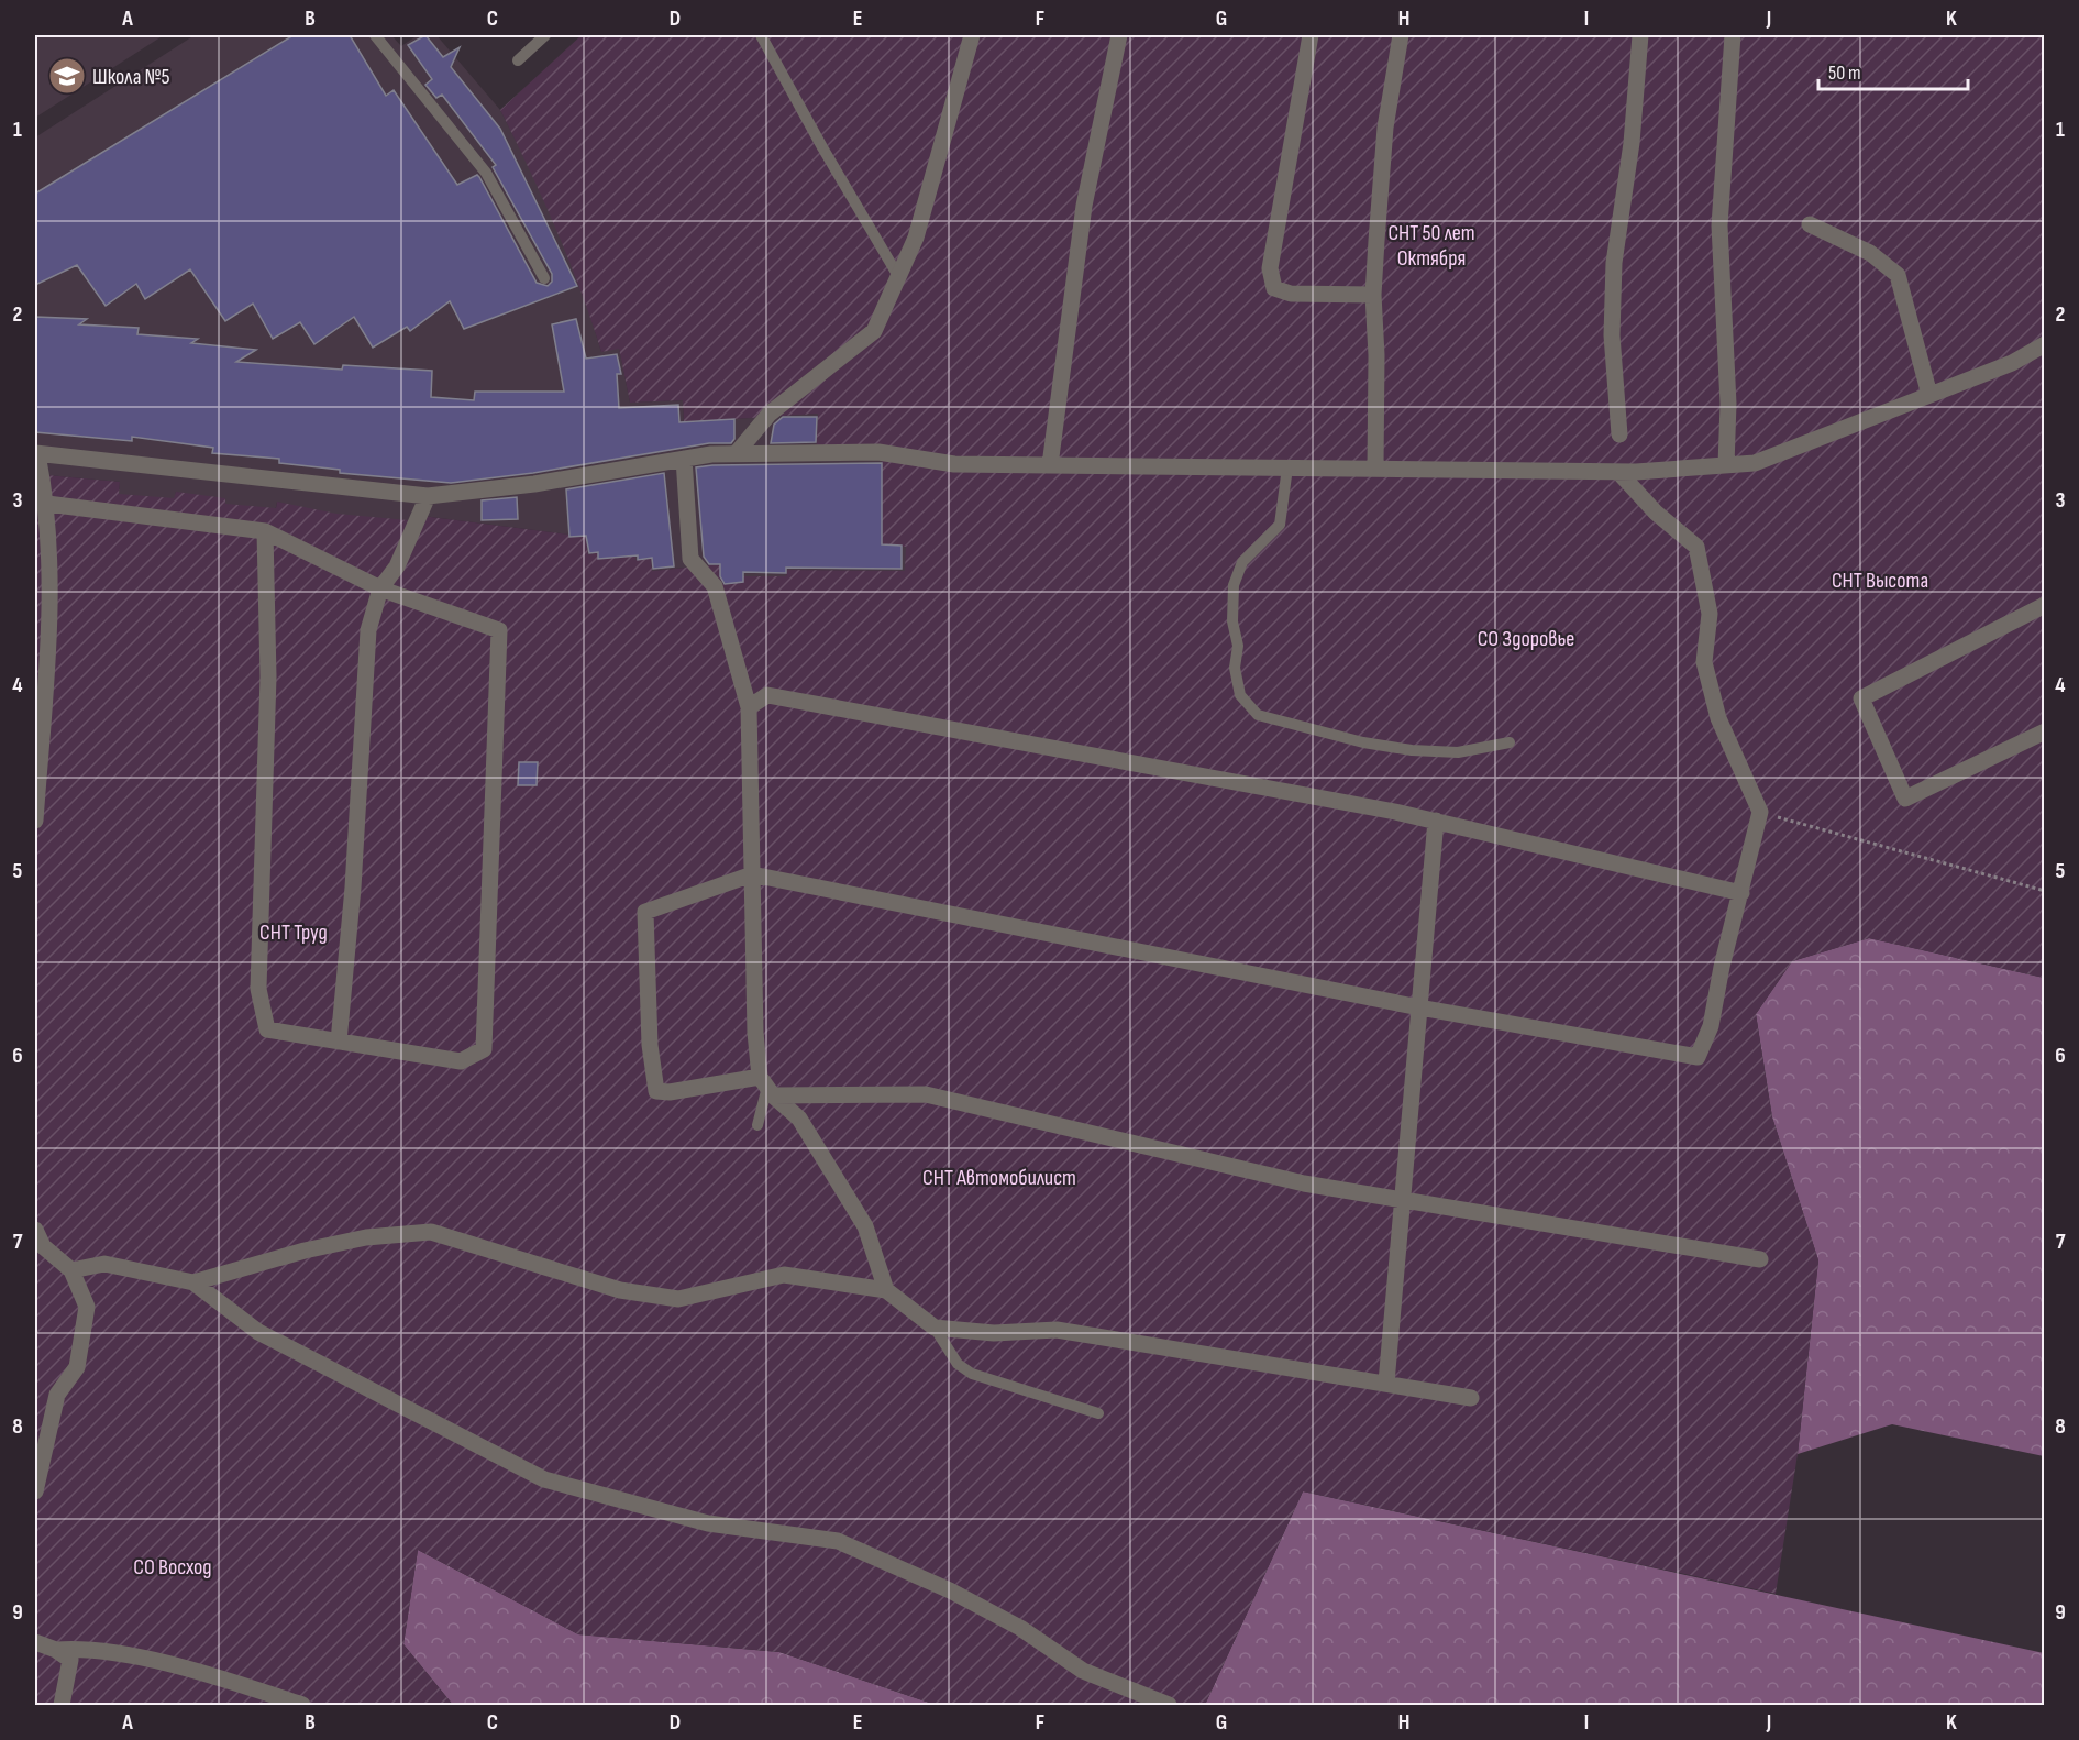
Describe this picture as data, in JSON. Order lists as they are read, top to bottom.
{
  "parks": [
    "СНТ 50 лет Октября",
    "СНТ Высота",
    "СО Здоровье",
    "СНТ Труд",
    "СНТ Автомобилист",
    "СО Восход"
  ],
  "places": {
    "school or university": ["Школа №5"]
  },
  "scale_bar": "50 m",
  "grid": {
    "columns": [
      "A",
      "B",
      "C",
      "D",
      "E",
      "F",
      "G",
      "H",
      "I",
      "J",
      "K"
    ],
    "rows": [
      "1",
      "2",
      "3",
      "4",
      "5",
      "6",
      "7",
      "8",
      "9"
    ]
  }
}
